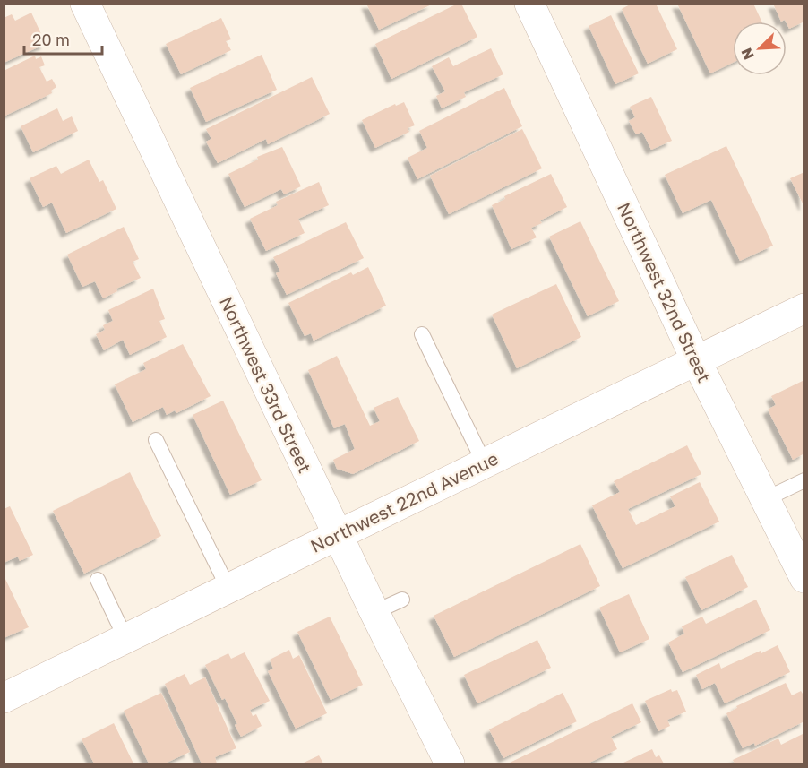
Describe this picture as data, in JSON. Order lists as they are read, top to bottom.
{
  "streets": {
    "street": ["Northwest 32nd Street", "Northwest 33rd Street", "Northwest 22nd Avenue"]
  },
  "crossings": [
    ["Northwest 32nd Street", "Northwest 22nd Avenue"],
    ["Northwest 33rd Street", "Northwest 22nd Avenue"]
  ],
  "scale_bar": "20 m",
  "north": "bottom left"
}
